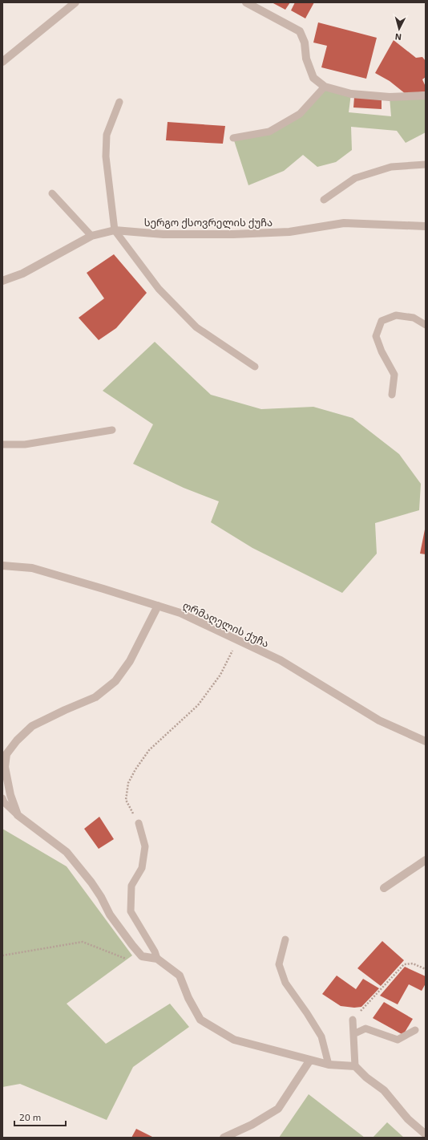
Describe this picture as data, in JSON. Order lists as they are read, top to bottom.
{
  "streets": {
    "street": ["სერგო ქსოვრელის ქუჩა", "ღრმაღელის ქუჩა"]
  },
  "scale_bar": "20 m",
  "north": "bottom"
}
